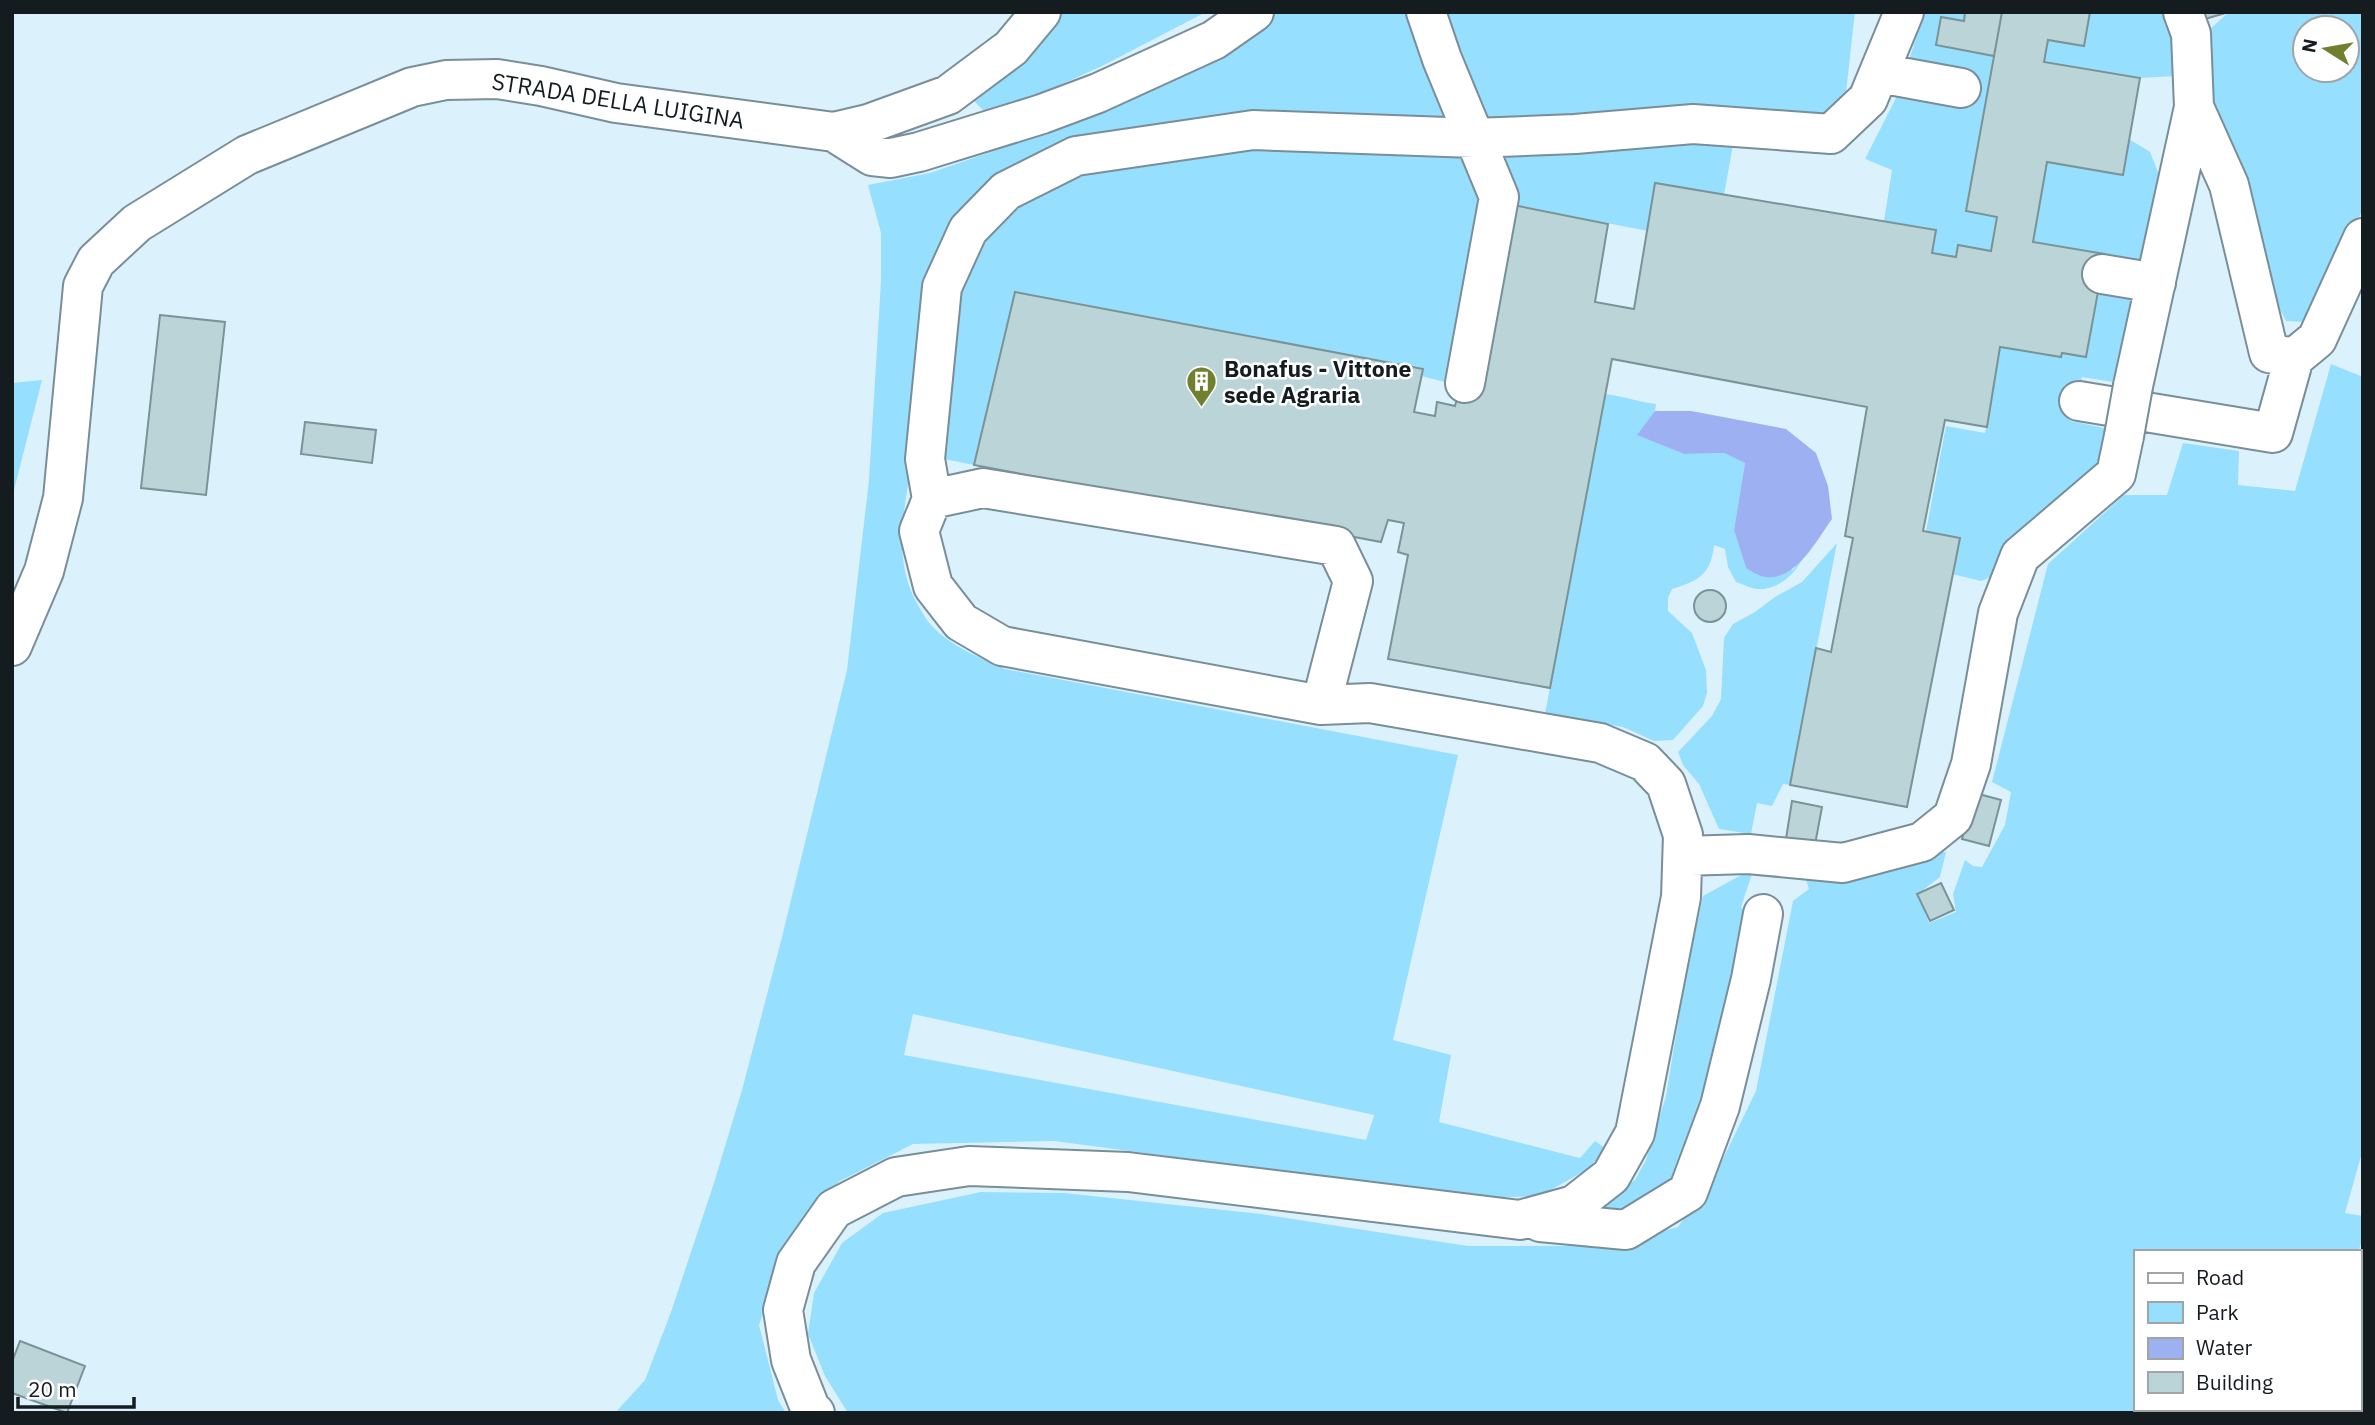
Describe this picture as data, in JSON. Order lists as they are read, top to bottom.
{
  "streets": {
    "street": ["STRADA DELLA LUIGINA"]
  },
  "places": {
    "building": ["Bonafus - Vittone sede Agraria"]
  },
  "legend": [
    "Road",
    "Park",
    "Water",
    "Building"
  ],
  "scale_bar": "20 m",
  "north": "left"
}
